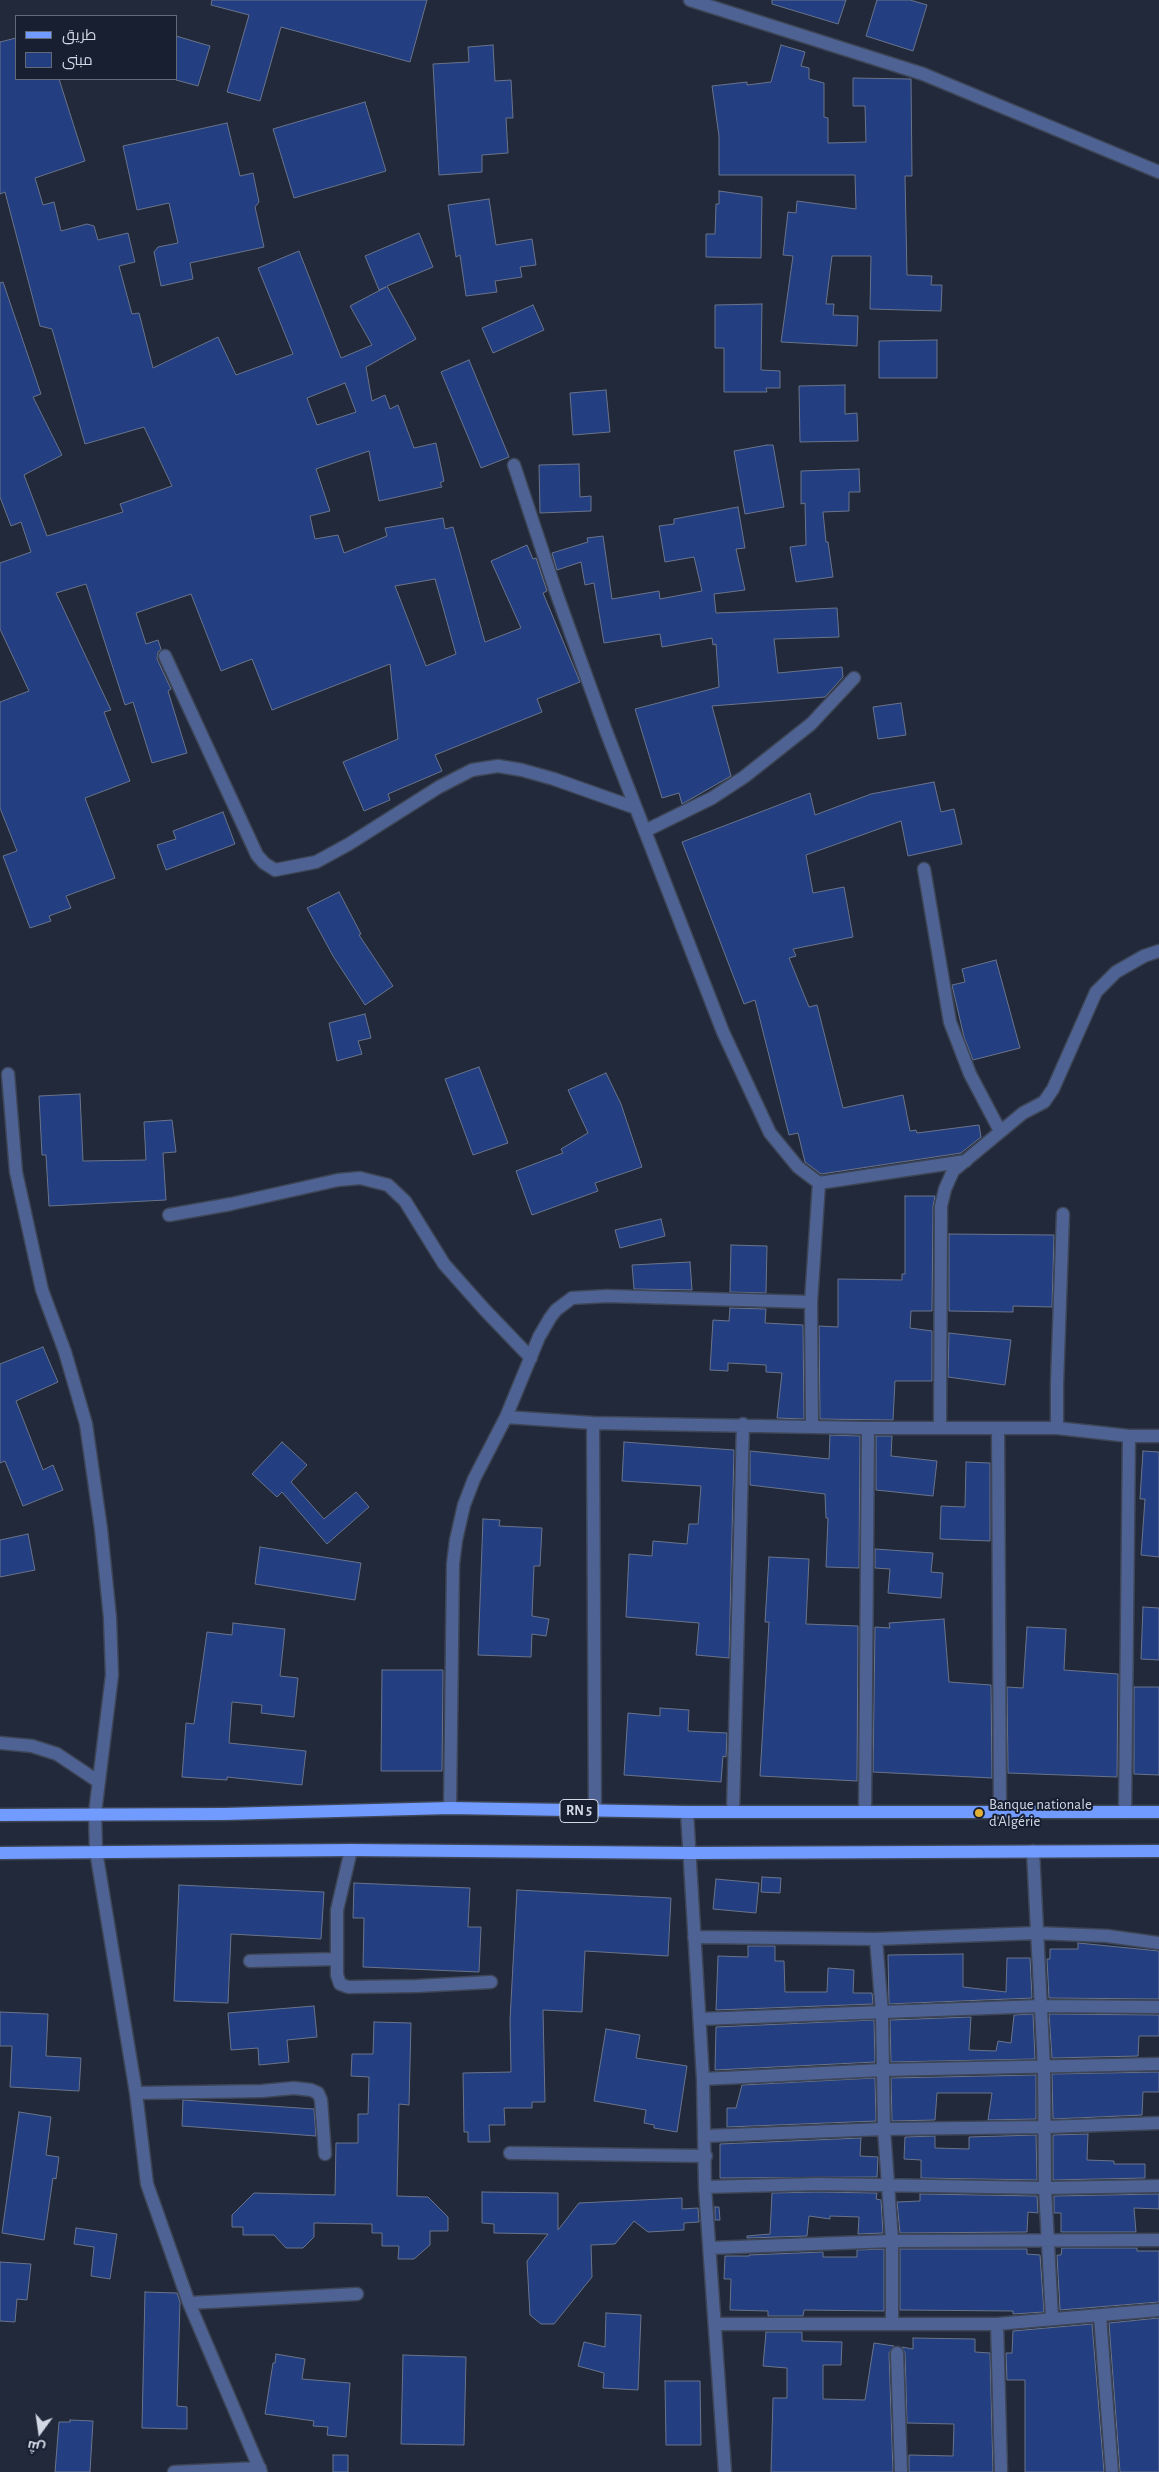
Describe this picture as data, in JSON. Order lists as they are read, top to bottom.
{
  "streets": {
    "main road": ["RN 5"]
  },
  "places": ["Banque nationale d'Algérie"],
  "legend": ["طريق", "مبنى"],
  "north": "bottom"
}
